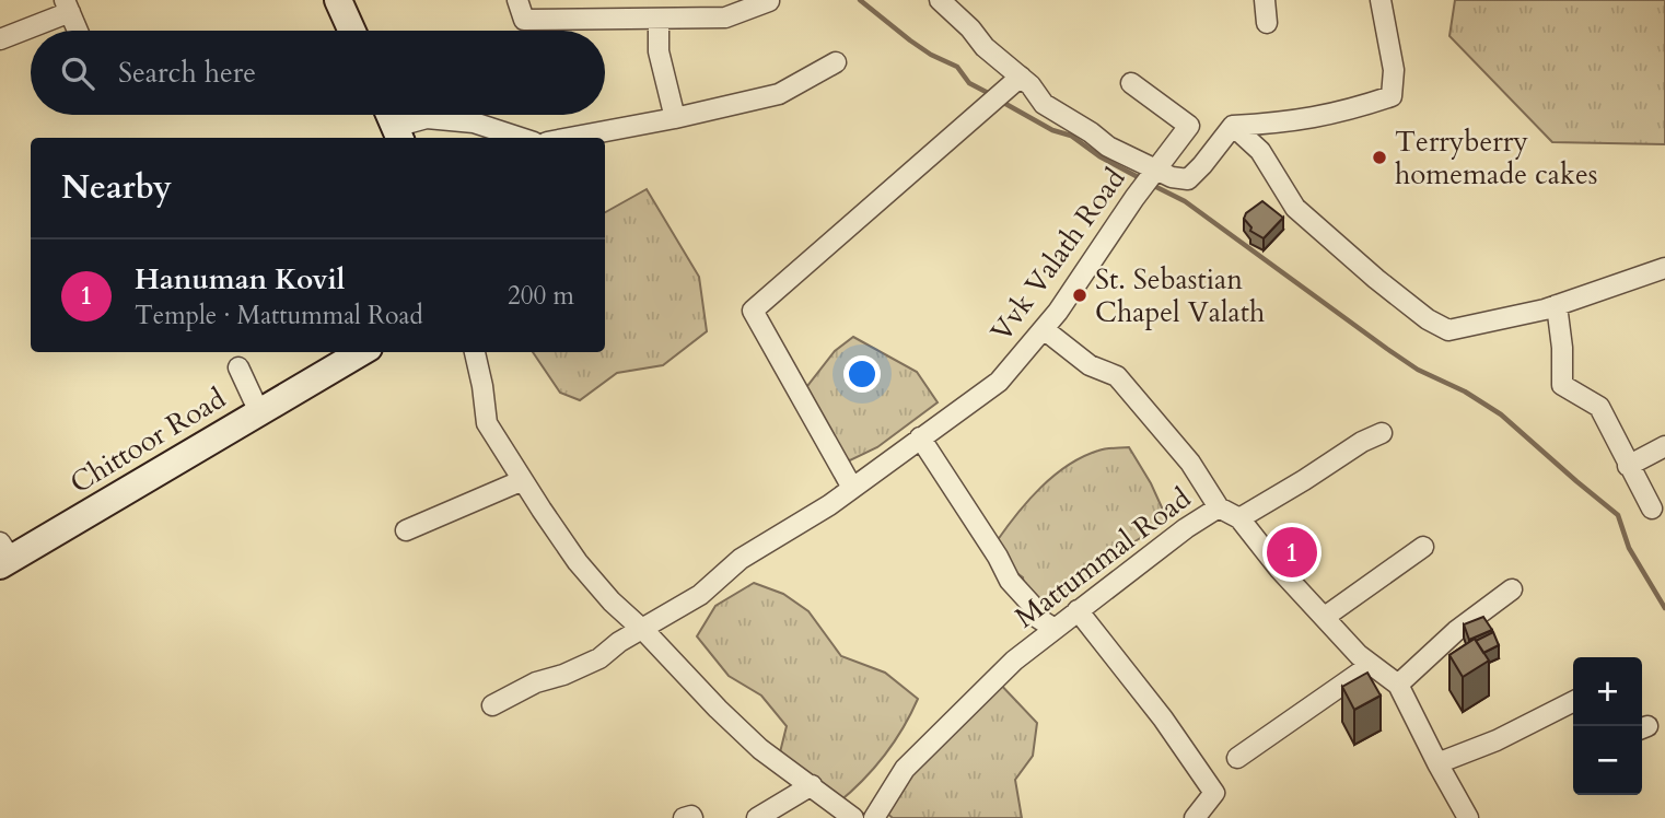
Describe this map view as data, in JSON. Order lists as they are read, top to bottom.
{
  "streets": {
    "main road": ["Chittoor Road"],
    "street": ["Vvk Valath Road", "Mattummal Road"]
  },
  "places": ["Terryberry homemade cakes", "St. Sebastian Chapel Valath"],
  "page": {
    "search": "Search here",
    "heading": "Nearby",
    "list": [
      {
        "mark": "1",
        "name": "Hanuman Kovil",
        "note": "Temple · Mattummal Road",
        "value": "200 m"
      }
    ],
    "pins": "1",
    "map_buttons": ["+", "−"]
  }
}
